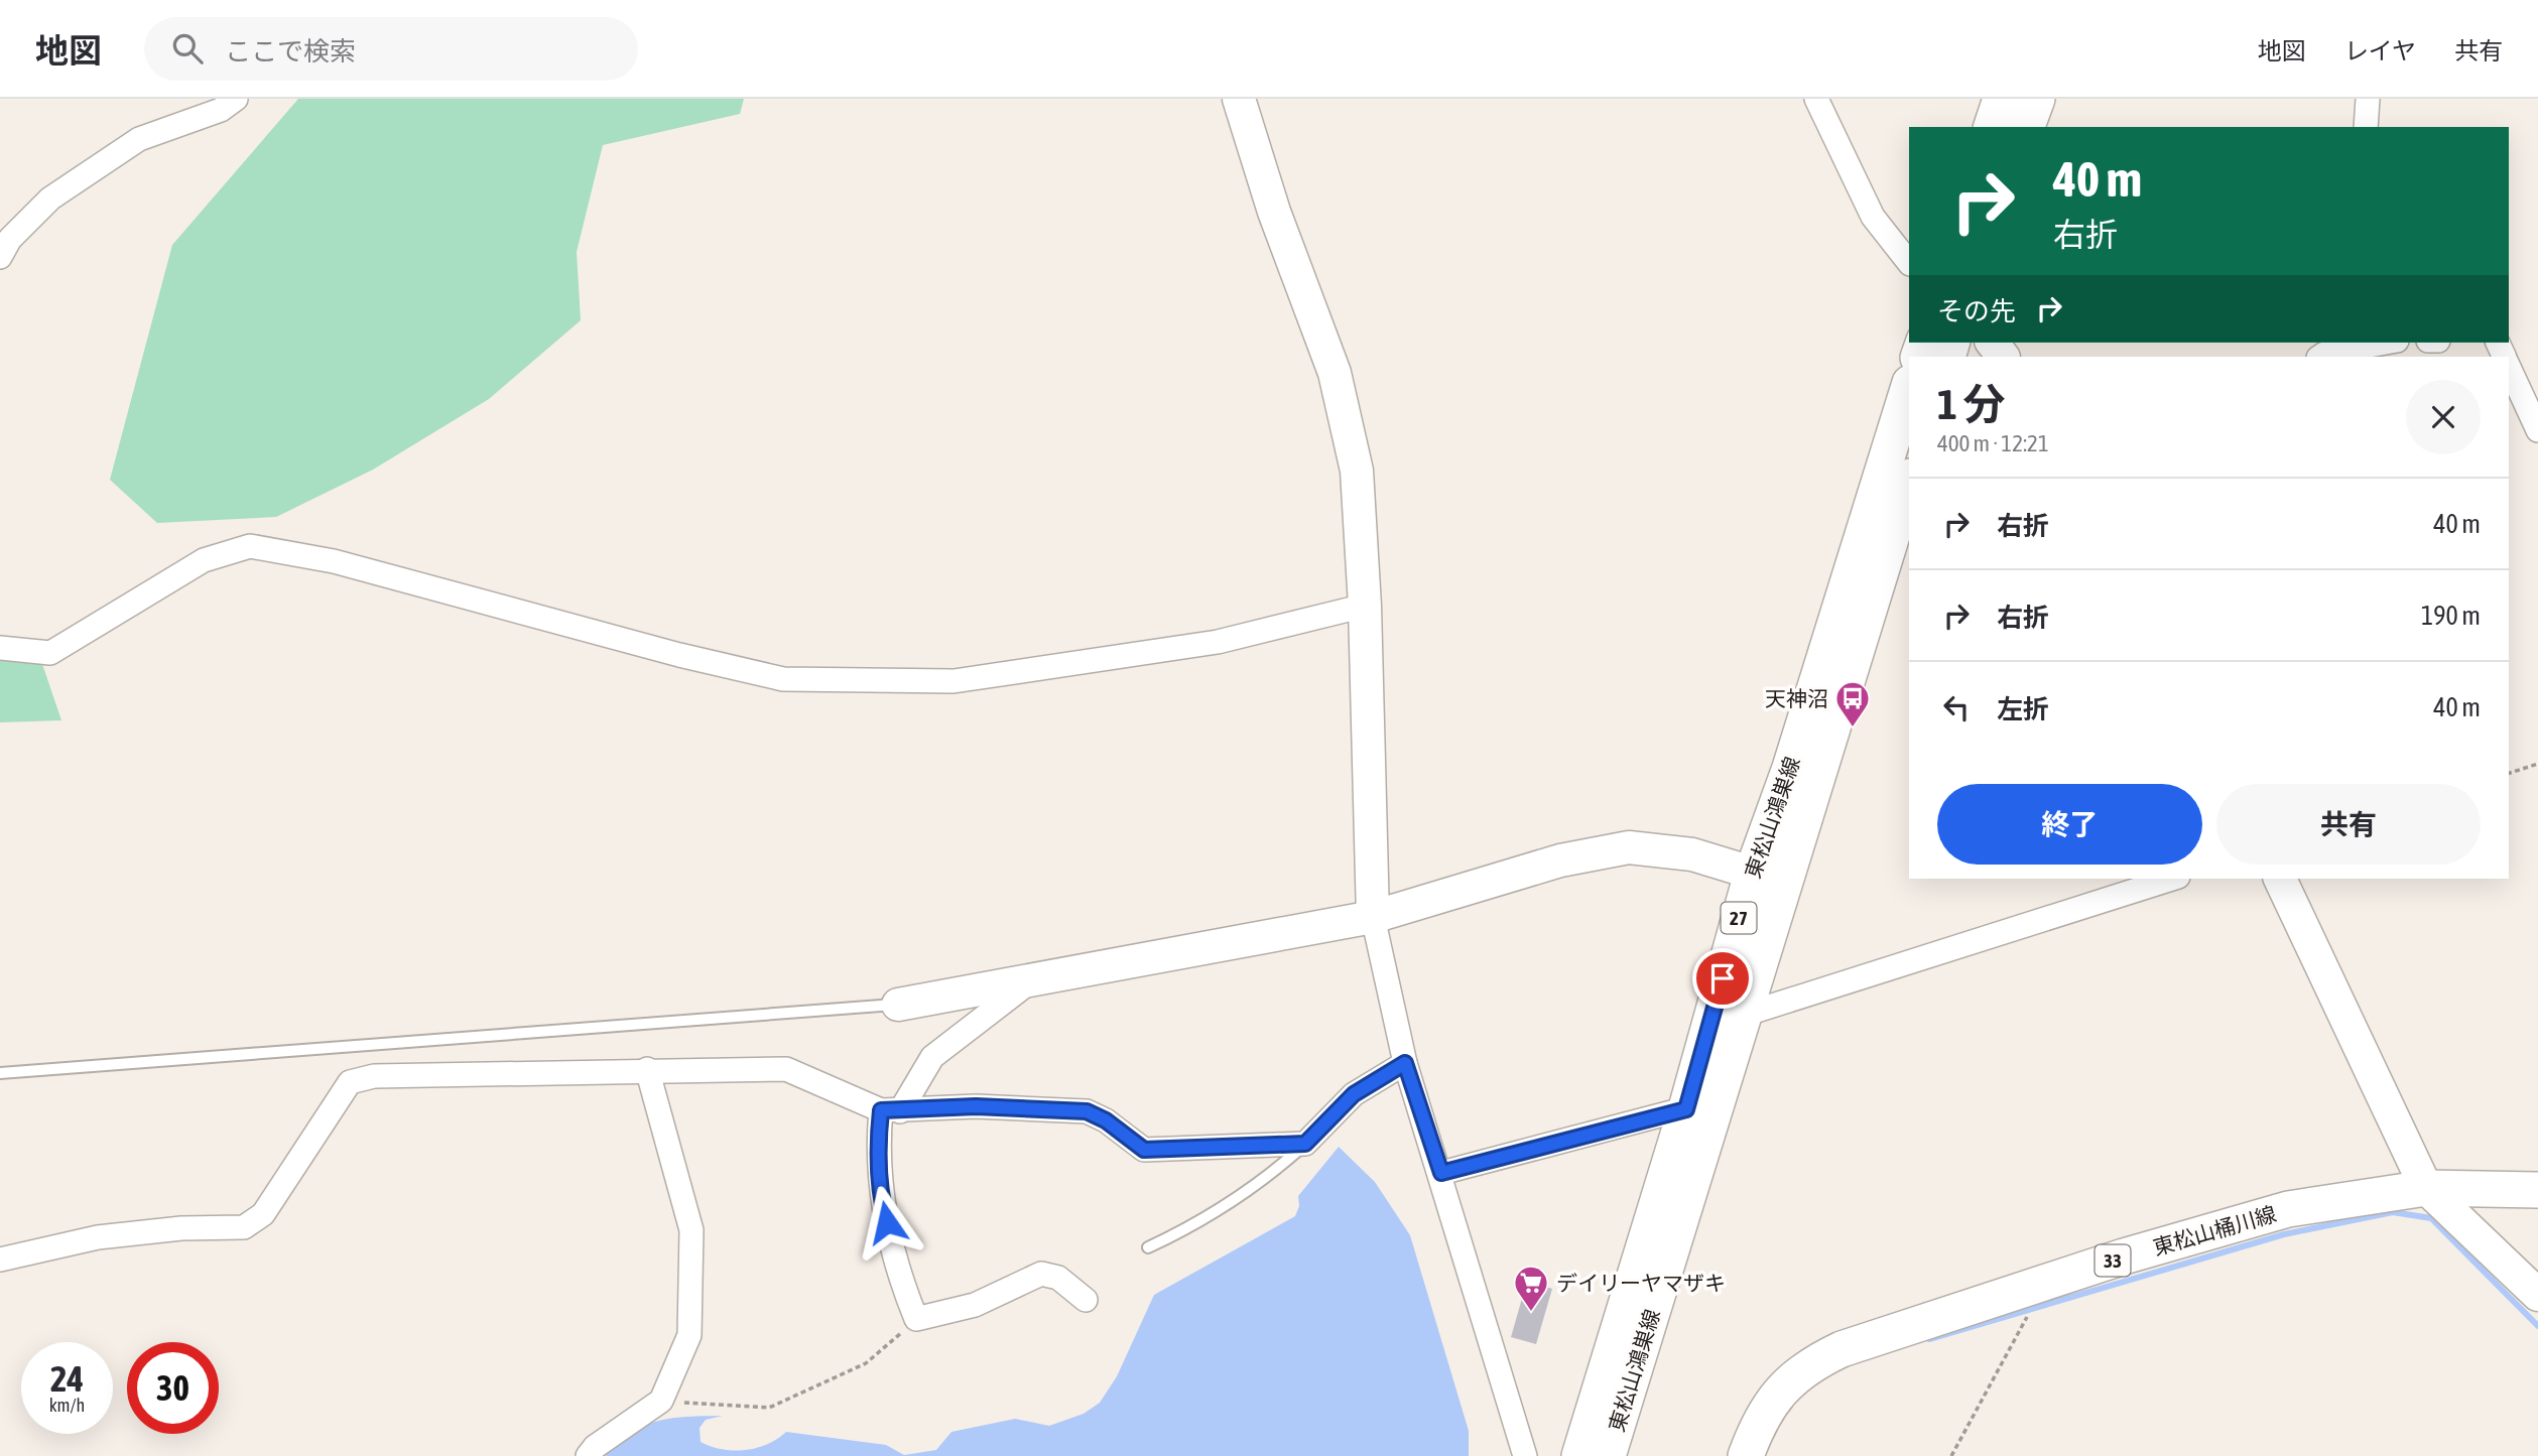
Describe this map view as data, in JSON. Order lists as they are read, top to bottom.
{
  "streets": {
    "main road": [
      "東松山鴻巣線",
      "27",
      "東松山桶川線",
      "33"
    ]
  },
  "places": {
    "bus stop": ["天神沼"],
    "supermarket": ["デイリーヤマザキ"]
  },
  "page": {
    "header": "地図",
    "search": "ここで検索",
    "nav": ["地図", "レイヤ", "共有"],
    "turn": ["40 m", "右折"],
    "then": "その先",
    "heading": ["1 分", "400 m · 12:21"],
    "list": [
      {
        "name": "右折",
        "value": "40 m"
      },
      {
        "name": "右折",
        "value": "190 m"
      },
      {
        "name": "左折",
        "value": "40 m"
      }
    ],
    "buttons": ["終了", "共有"],
    "speed": "24 km/h",
    "limit": "30"
  }
}
